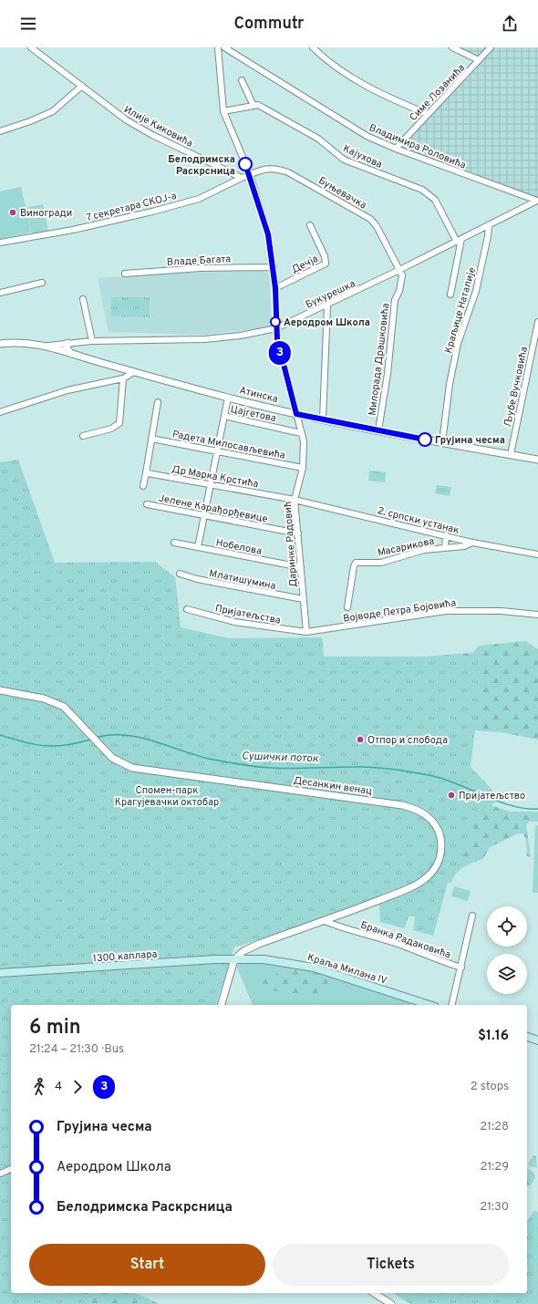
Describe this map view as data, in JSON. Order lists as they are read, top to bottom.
{
  "streets": {
    "main road": ["1300 каплара", "Краља Милана IV"],
    "street": [
      "Симе Лозанића",
      "Илије Киковића",
      "Владимира Роловића",
      "Кајухова",
      "Буњевачка",
      "7 секретара СКОЈ-а",
      "Владе Багата",
      "Дечја",
      "Букурешка",
      "Краљице Наталије",
      "Милорада Драшковића",
      "Љубе Вучковића",
      "Атинска",
      "Цајгетова",
      "Радета Милосављевића",
      "Др Марка Крстића",
      "Јелене Карађорђевице",
      "2. српски устанак",
      "Даринке Радовић",
      "Нобелова",
      "Масарикова",
      "Млатишумина",
      "Војводе Петра Бојовића",
      "Пријатељства",
      "Десанкин венац",
      "Бранка Радаковића"
    ]
  },
  "crossings": [
    ["Симе Лозанића", "Владимира Роловића"],
    ["Илије Киковића", "7 секретара СКОЈ-а"],
    ["Владимира Роловића", "Букурешка"],
    ["Кајухова", "Букурешка"],
    ["Кајухова", "Даринке Радовић"],
    ["Буњевачка", "Букурешка"],
    ["Буњевачка", "Милорада Драшковића"],
    ["Буњевачка", "Даринке Радовић"],
    ["Владе Багата", "Даринке Радовић"],
    ["Дечја", "Даринке Радовић"],
    ["Букурешка", "Краљице Наталије"],
    ["Букурешка", "Милорада Драшковића"],
    ["Букурешка", "Атинска"],
    ["Букурешка", "Даринке Радовић"],
    ["Краљице Наталије", "Атинска"],
    ["Милорада Драшковића", "Атинска"],
    ["Љубе Вучковића", "Атинска"],
    ["Атинска", "Даринке Радовић"],
    ["Цајгетова", "Даринке Радовић"],
    ["Радета Милосављевића", "Даринке Радовић"],
    ["Др Марка Крстића", "2. српски устанак"],
    ["Др Марка Крстића", "Даринке Радовић"],
    ["Јелене Карађорђевице", "Даринке Радовић"],
    ["2. српски устанак", "Даринке Радовић"],
    ["2. српски устанак", "Масарикова"],
    ["Даринке Радовић", "Нобелова"],
    ["Даринке Радовић", "Млатишумина"],
    ["Даринке Радовић", "Војводе Петра Бојовића"],
    ["Даринке Радовић", "Пријатељства"],
    ["Војводе Петра Бојовића", "Пријатељства"],
    ["Десанкин венац", "Бранка Радаковића"],
    ["Десанкин венац", "1300 каплара"],
    ["1300 каплара", "Краља Милана IV"]
  ],
  "water": ["Сушички поток"],
  "parks": ["Спомен-парк Крагујевачки октобар"],
  "places": [
    "Белодримска Раскрсница",
    "Виногради",
    "Аеродром Школа",
    "Грујина чесма",
    "Отпор и слобода",
    "Пријатељство"
  ],
  "lines": ["bus line 3"],
  "page": {
    "header": "Commutr",
    "on_map": "3",
    "heading": ["6 min", "21:24 – 21:30 · Bus", "$1.16"],
    "legs": ["4", "3", "2 stops"],
    "list": [
      {
        "name": "Грујина чесма",
        "value": "21:28"
      },
      {
        "name": "Аеродром Школа",
        "value": "21:29"
      },
      {
        "name": "Белодримска Раскрсница",
        "value": "21:30"
      }
    ],
    "buttons": ["Start", "Tickets"]
  }
}
